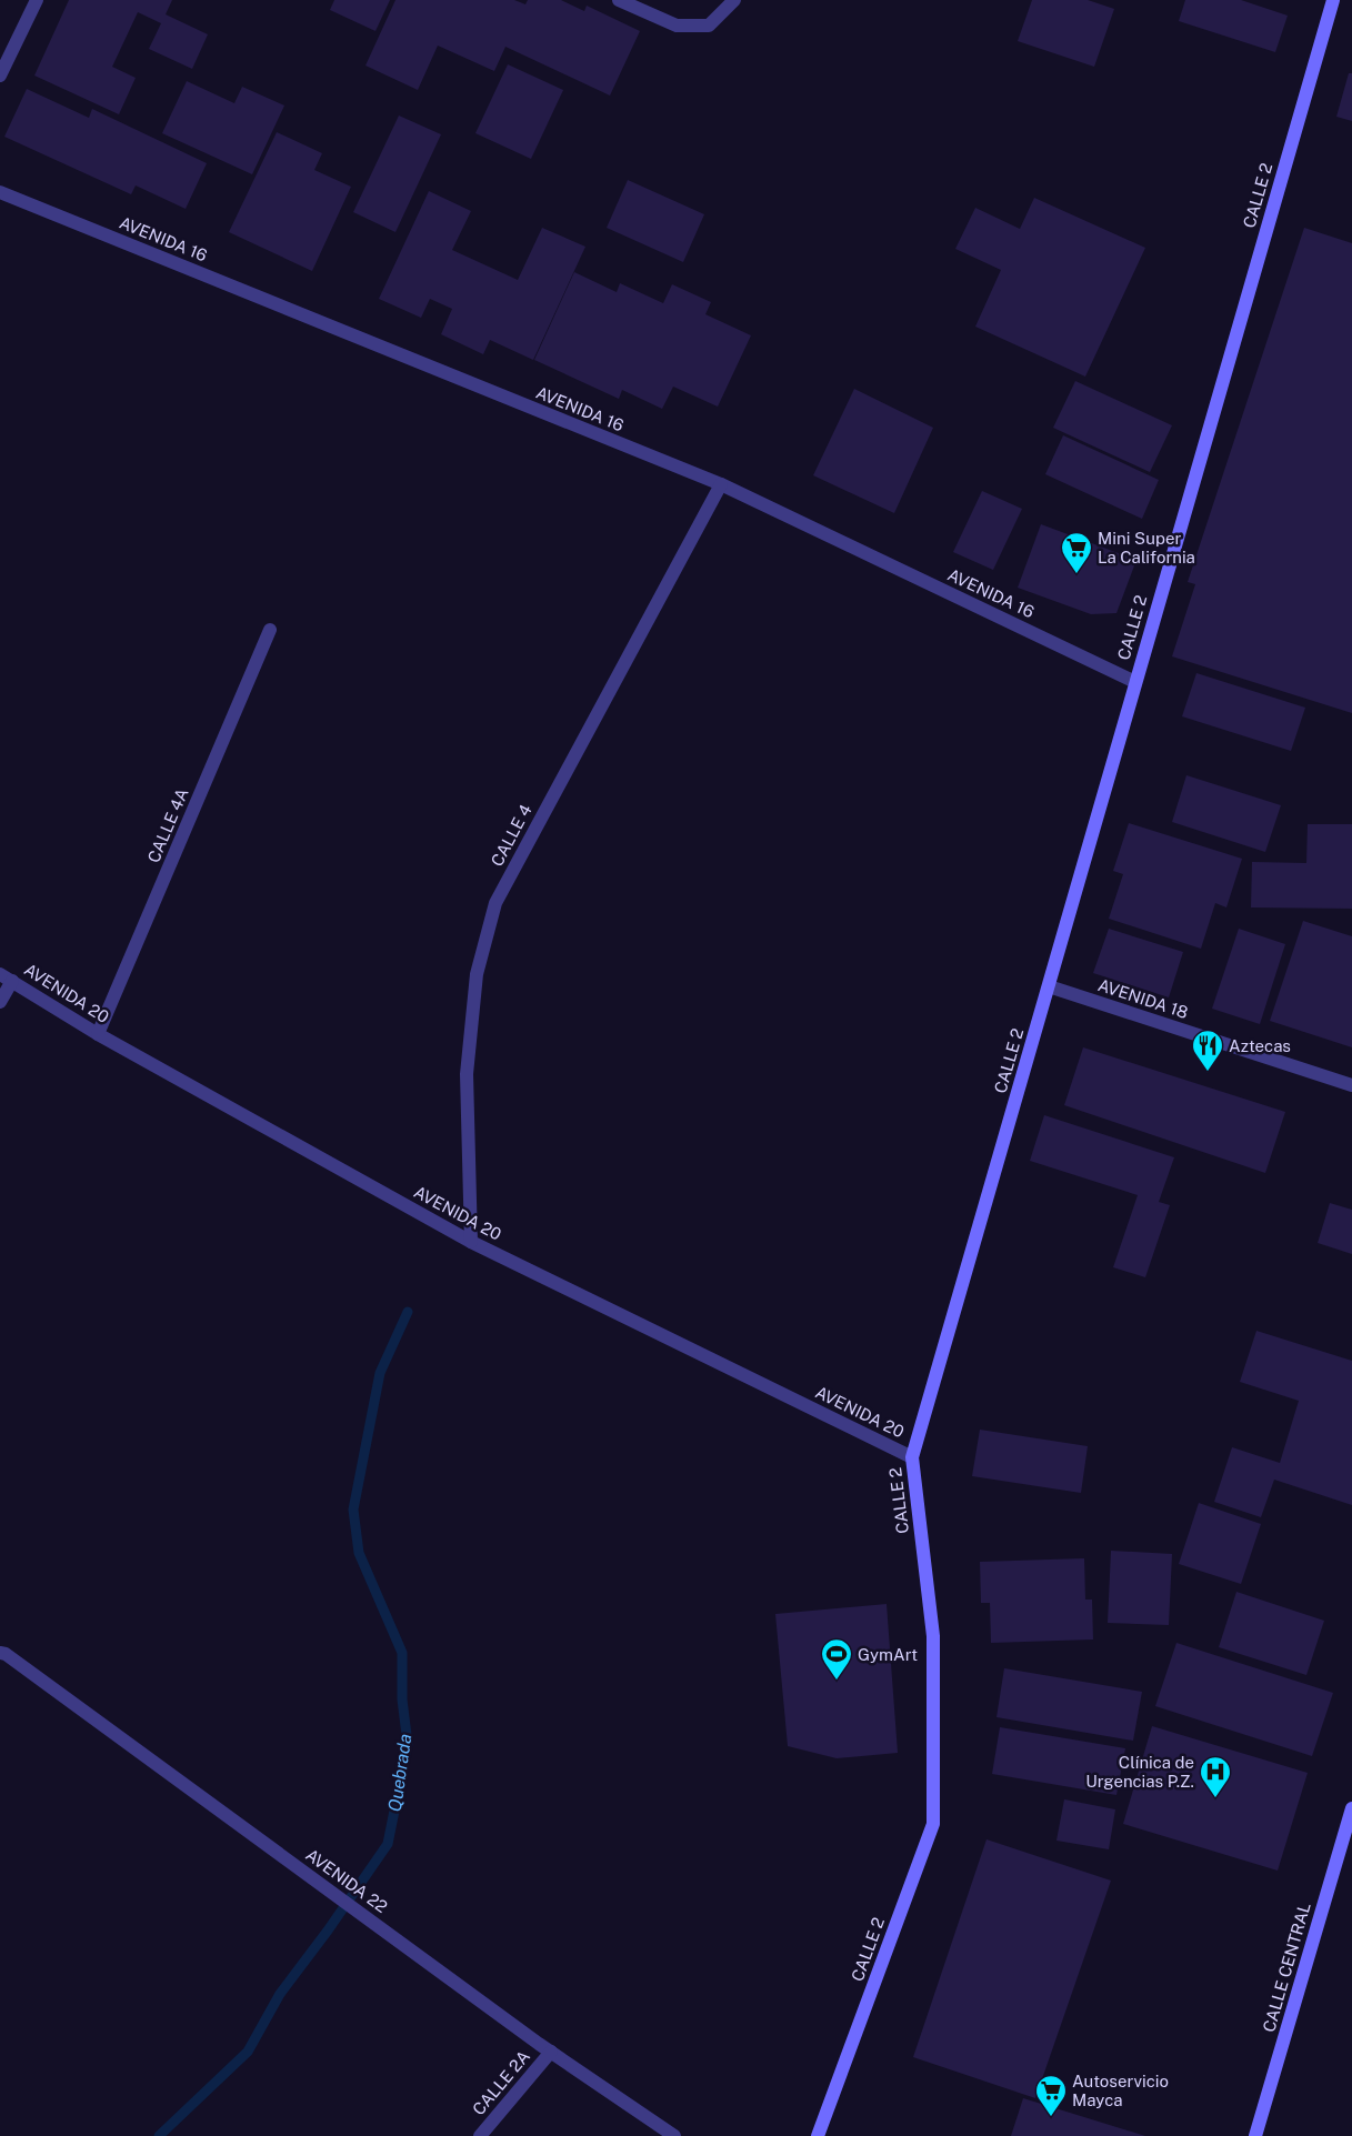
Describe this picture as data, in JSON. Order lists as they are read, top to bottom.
{
  "streets": {
    "main road": ["CALLE 2", "CALLE CENTRAL"],
    "street": [
      "AVENIDA 16",
      "CALLE 4A",
      "CALLE 4",
      "AVENIDA 20",
      "AVENIDA 18",
      "AVENIDA 22",
      "CALLE 2A"
    ]
  },
  "crossings": [
    ["CALLE 2", "AVENIDA 16"],
    ["CALLE 2", "AVENIDA 20"],
    ["CALLE 2", "AVENIDA 18"],
    ["AVENIDA 16", "CALLE 4"],
    ["CALLE 4A", "AVENIDA 20"],
    ["CALLE 4", "AVENIDA 20"],
    ["AVENIDA 22", "CALLE 2A"]
  ],
  "water": ["Quebrada"],
  "places": {
    "supermarket": ["Mini Super La California", "Autoservicio Mayca"],
    "restaurant": ["Aztecas"],
    "sports": ["GymArt"],
    "hospital": ["Clínica de Urgencias P.Z."]
  }
}
